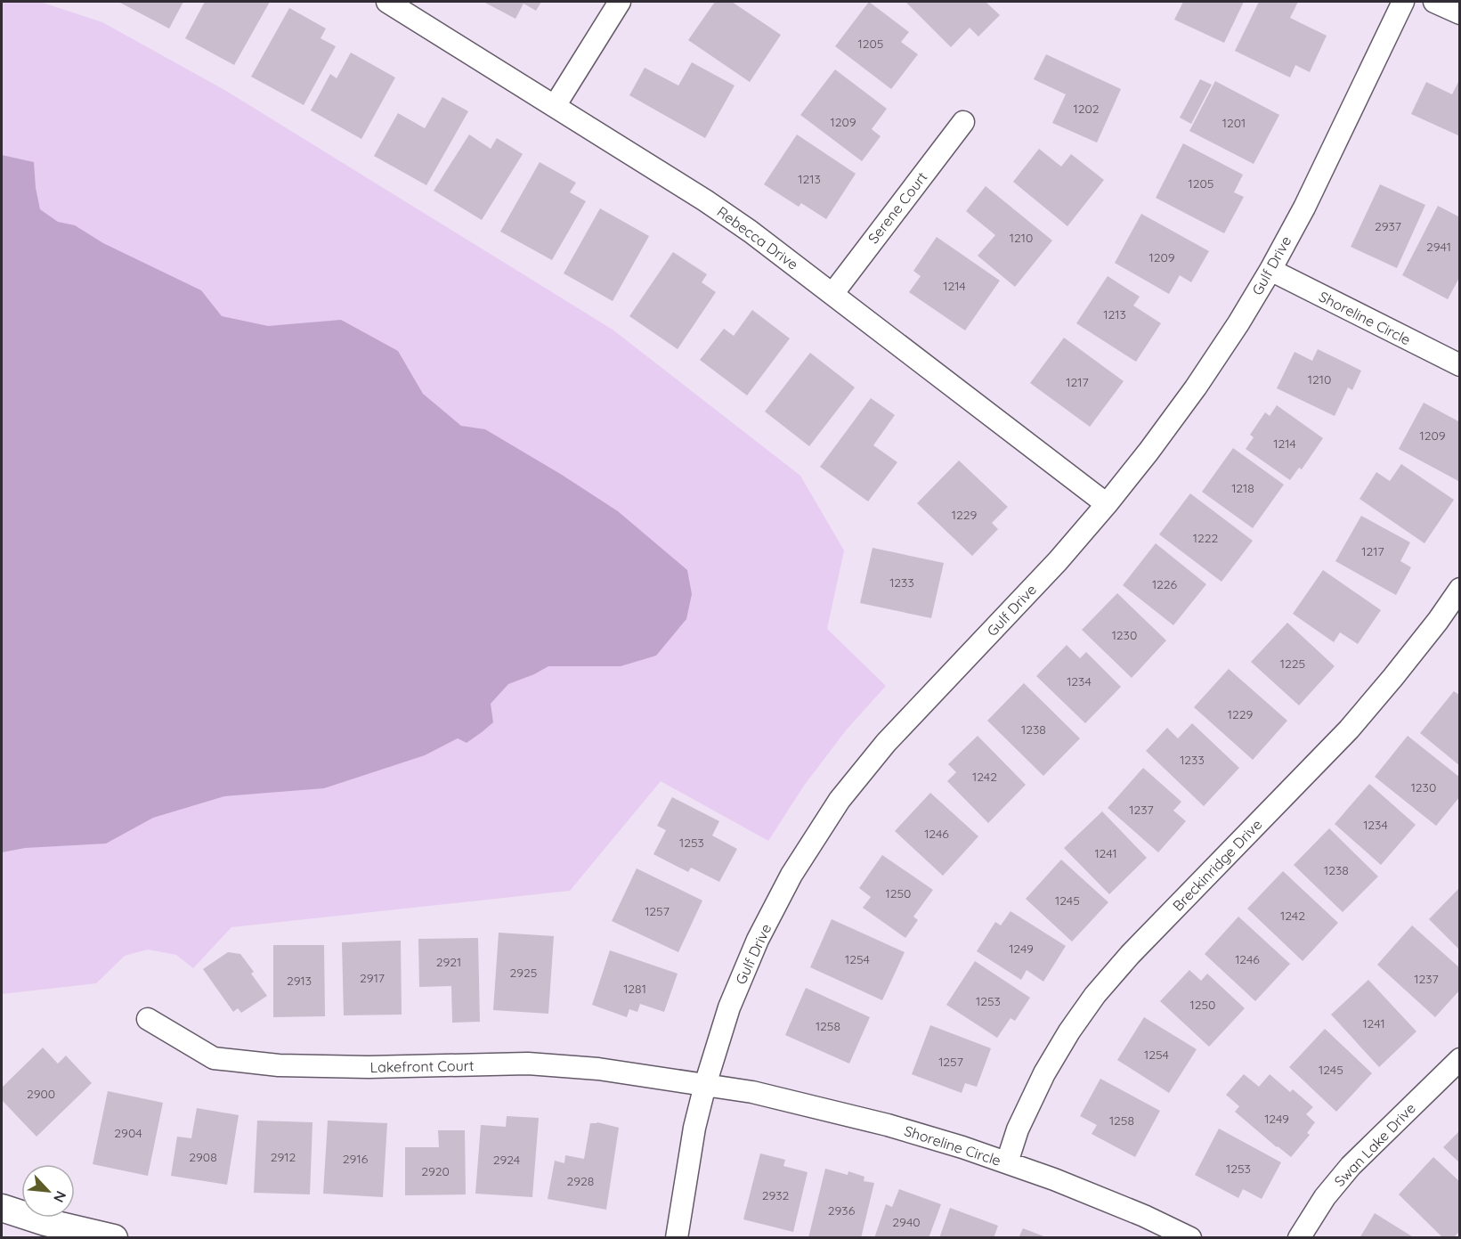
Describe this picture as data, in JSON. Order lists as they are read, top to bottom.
{
  "streets": {
    "street": [
      "Serene Court",
      "Rebecca Drive",
      "Gulf Drive",
      "Shoreline Circle",
      "Breckinridge Drive",
      "Lakefront Court",
      "Swan Lake Drive"
    ]
  },
  "crossings": [
    ["Serene Court", "Rebecca Drive"],
    ["Rebecca Drive", "Gulf Drive"],
    ["Gulf Drive", "Shoreline Circle"],
    ["Gulf Drive", "Lakefront Court"],
    ["Shoreline Circle", "Breckinridge Drive"],
    ["Shoreline Circle", "Lakefront Court"]
  ],
  "house_numbers": [
    "1205",
    "1202",
    "1209",
    "1201",
    "1213",
    "1205",
    "2937",
    "1210",
    "2941",
    "1209",
    "1214",
    "1213",
    "1210",
    "1217",
    "1209",
    "1214",
    "1218",
    "1229",
    "1222",
    "1217",
    "1233",
    "1226",
    "1230",
    "1225",
    "1234",
    "1229",
    "1238",
    "1233",
    "1242",
    "1230",
    "1237",
    "1234",
    "1246",
    "1253",
    "1241",
    "1238",
    "1250",
    "1245",
    "1257",
    "1242",
    "1249",
    "1254",
    "1246",
    "2921",
    "2925",
    "2917",
    "1237",
    "2913",
    "1281",
    "1253",
    "1250",
    "1241",
    "1258",
    "1254",
    "1257",
    "1245",
    "2900",
    "1249",
    "1258",
    "2904",
    "2908",
    "2912",
    "2916",
    "2924",
    "1253",
    "2920",
    "2928",
    "2932",
    "2936",
    "2940"
  ],
  "north": "bottom right"
}
